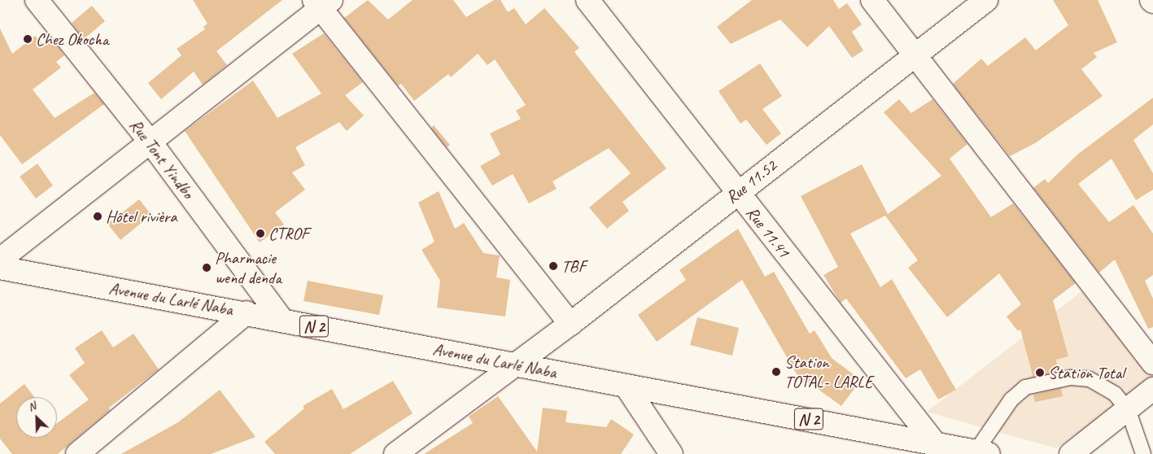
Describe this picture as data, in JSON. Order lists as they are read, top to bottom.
{
  "streets": {
    "street": [
      "Rue Tont Yindbo",
      "Rue 11.52",
      "Rue 11.41",
      "Avenue du Larlé Naba",
      "N 2"
    ]
  },
  "crossings": [
    ["Rue Tont Yindbo", "Avenue du Larlé Naba"],
    ["Rue 11.52", "Rue 11.41"],
    ["Rue 11.52", "Avenue du Larlé Naba"],
    ["Rue 11.41", "Avenue du Larlé Naba"]
  ],
  "places": [
    "Chez Okocha",
    "Hôtel rivièra",
    "CTROF",
    "TBF",
    "Pharmacie wend denda",
    "Station TOTAL- LARLE",
    "Station Total"
  ],
  "north": "top left"
}
